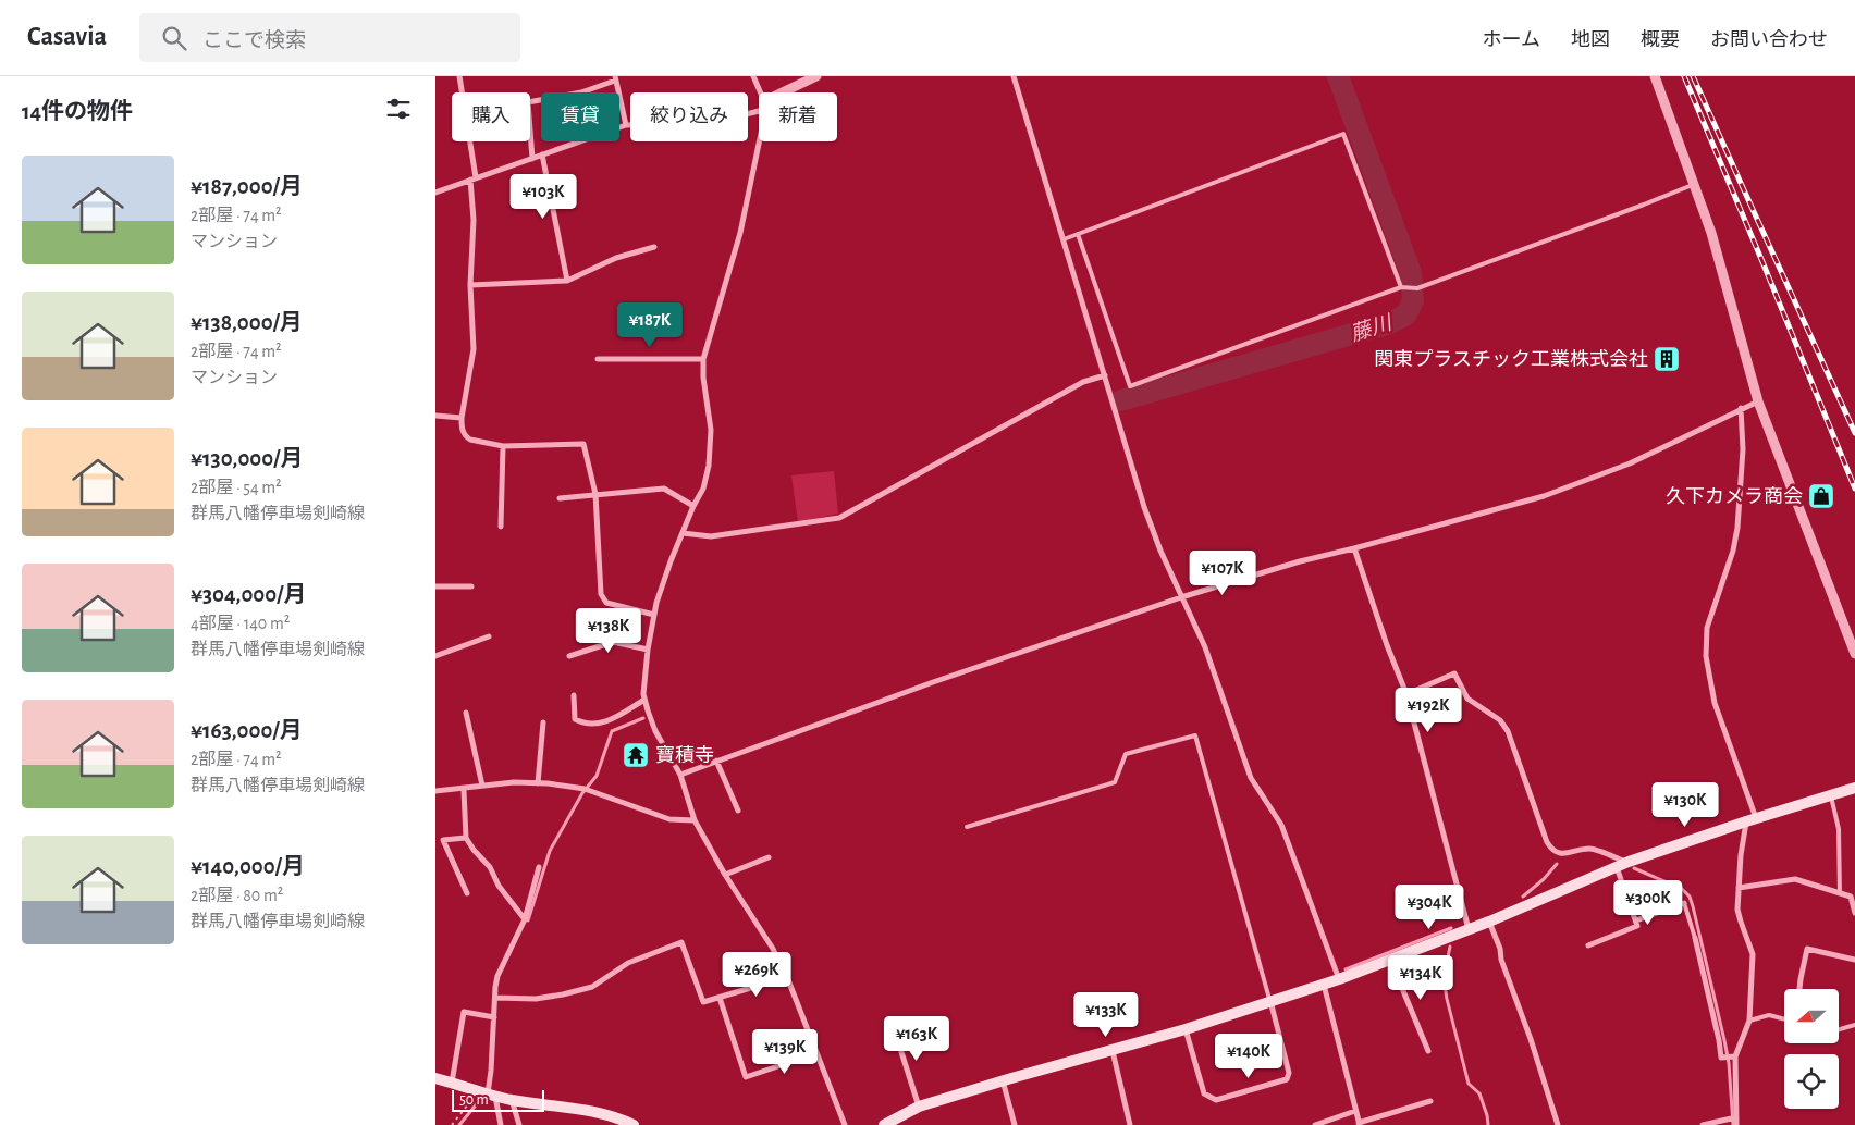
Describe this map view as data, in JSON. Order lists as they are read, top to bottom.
{
  "water": ["藤川"],
  "places": {
    "building": ["関東プラスチック工業株式会社"],
    "shop": ["久下カメラ商会"],
    "temple": ["寶積寺"]
  },
  "scale_bar": "50 m",
  "north": "left",
  "page": {
    "header": "Casavia",
    "search": "ここで検索",
    "nav": [
      "ホーム",
      "地図",
      "概要",
      "お問い合わせ"
    ],
    "heading": "14件の物件",
    "chip": [
      "購入",
      "賃貸",
      "絞り込み",
      "新着"
    ],
    "list": [
      {
        "name": "¥187,000/月",
        "note": "2部屋 · 74 m² · マンション"
      },
      {
        "name": "¥138,000/月",
        "note": "2部屋 · 74 m² · マンション"
      },
      {
        "name": "¥130,000/月",
        "note": "2部屋 · 54 m² · 群馬八幡停車場剣崎線"
      },
      {
        "name": "¥304,000/月",
        "note": "4部屋 · 140 m² · 群馬八幡停車場剣崎線"
      },
      {
        "name": "¥163,000/月",
        "note": "2部屋 · 74 m² · 群馬八幡停車場剣崎線"
      },
      {
        "name": "¥140,000/月",
        "note": "2部屋 · 80 m² · 群馬八幡停車場剣崎線"
      }
    ],
    "price": [
      "¥103K",
      "¥187K",
      "¥107K",
      "¥138K",
      "¥192K",
      "¥130K",
      "¥300K",
      "¥304K",
      "¥269K",
      "¥134K",
      "¥133K",
      "¥163K",
      "¥139K",
      "¥140K"
    ],
    "scale": "50 m"
  }
}
